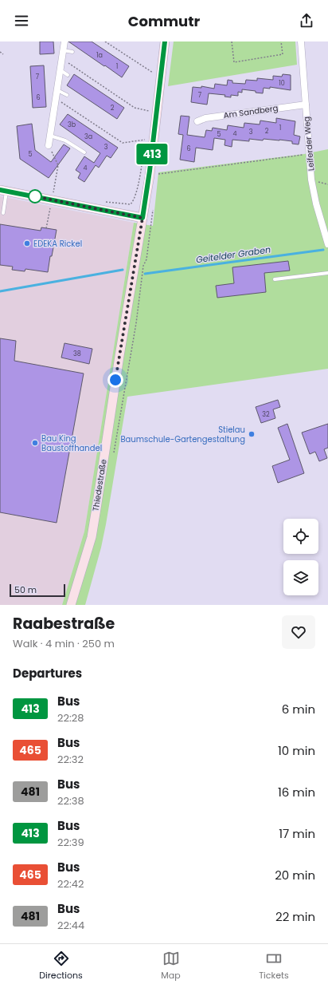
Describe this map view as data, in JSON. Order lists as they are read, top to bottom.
{
  "streets": {
    "street": ["Am Sandberg", "Leiferder Weg", "Thiedestraße"]
  },
  "crossings": [
    ["Am Sandberg", "Leiferder Weg"]
  ],
  "water": ["Geitelder Graben"],
  "places": ["EDEKA Rickel", "Stielau Baumschule-Gartengestaltung", "Bau King Baustoffhandel"],
  "lines": ["bus line 413"],
  "house_numbers": [
    "1a",
    "1",
    "7",
    "10",
    "7",
    "6",
    "2",
    "3b",
    "1",
    "2",
    "3",
    "4",
    "5",
    "3a",
    "3",
    "6",
    "5",
    "4",
    "38",
    "32"
  ],
  "scale_bar": "50 m",
  "page": {
    "header": "Commutr",
    "on_map": "413",
    "scale": "50 m",
    "heading": [
      ["Raabestraße", "Walk · 4 min · 250 m"],
      "Departures"
    ],
    "list": [
      {
        "mark": "413",
        "name": "Bus",
        "note": "22:28",
        "value": "6 min"
      },
      {
        "mark": "465",
        "name": "Bus",
        "note": "22:32",
        "value": "10 min"
      },
      {
        "mark": "481",
        "name": "Bus",
        "note": "22:38",
        "value": "16 min"
      },
      {
        "mark": "413",
        "name": "Bus",
        "note": "22:39",
        "value": "17 min"
      },
      {
        "mark": "465",
        "name": "Bus",
        "note": "22:42",
        "value": "20 min"
      },
      {
        "mark": "481",
        "name": "Bus",
        "note": "22:44",
        "value": "22 min"
      }
    ],
    "tabs": ["Directions", "Map", "Tickets"]
  }
}
